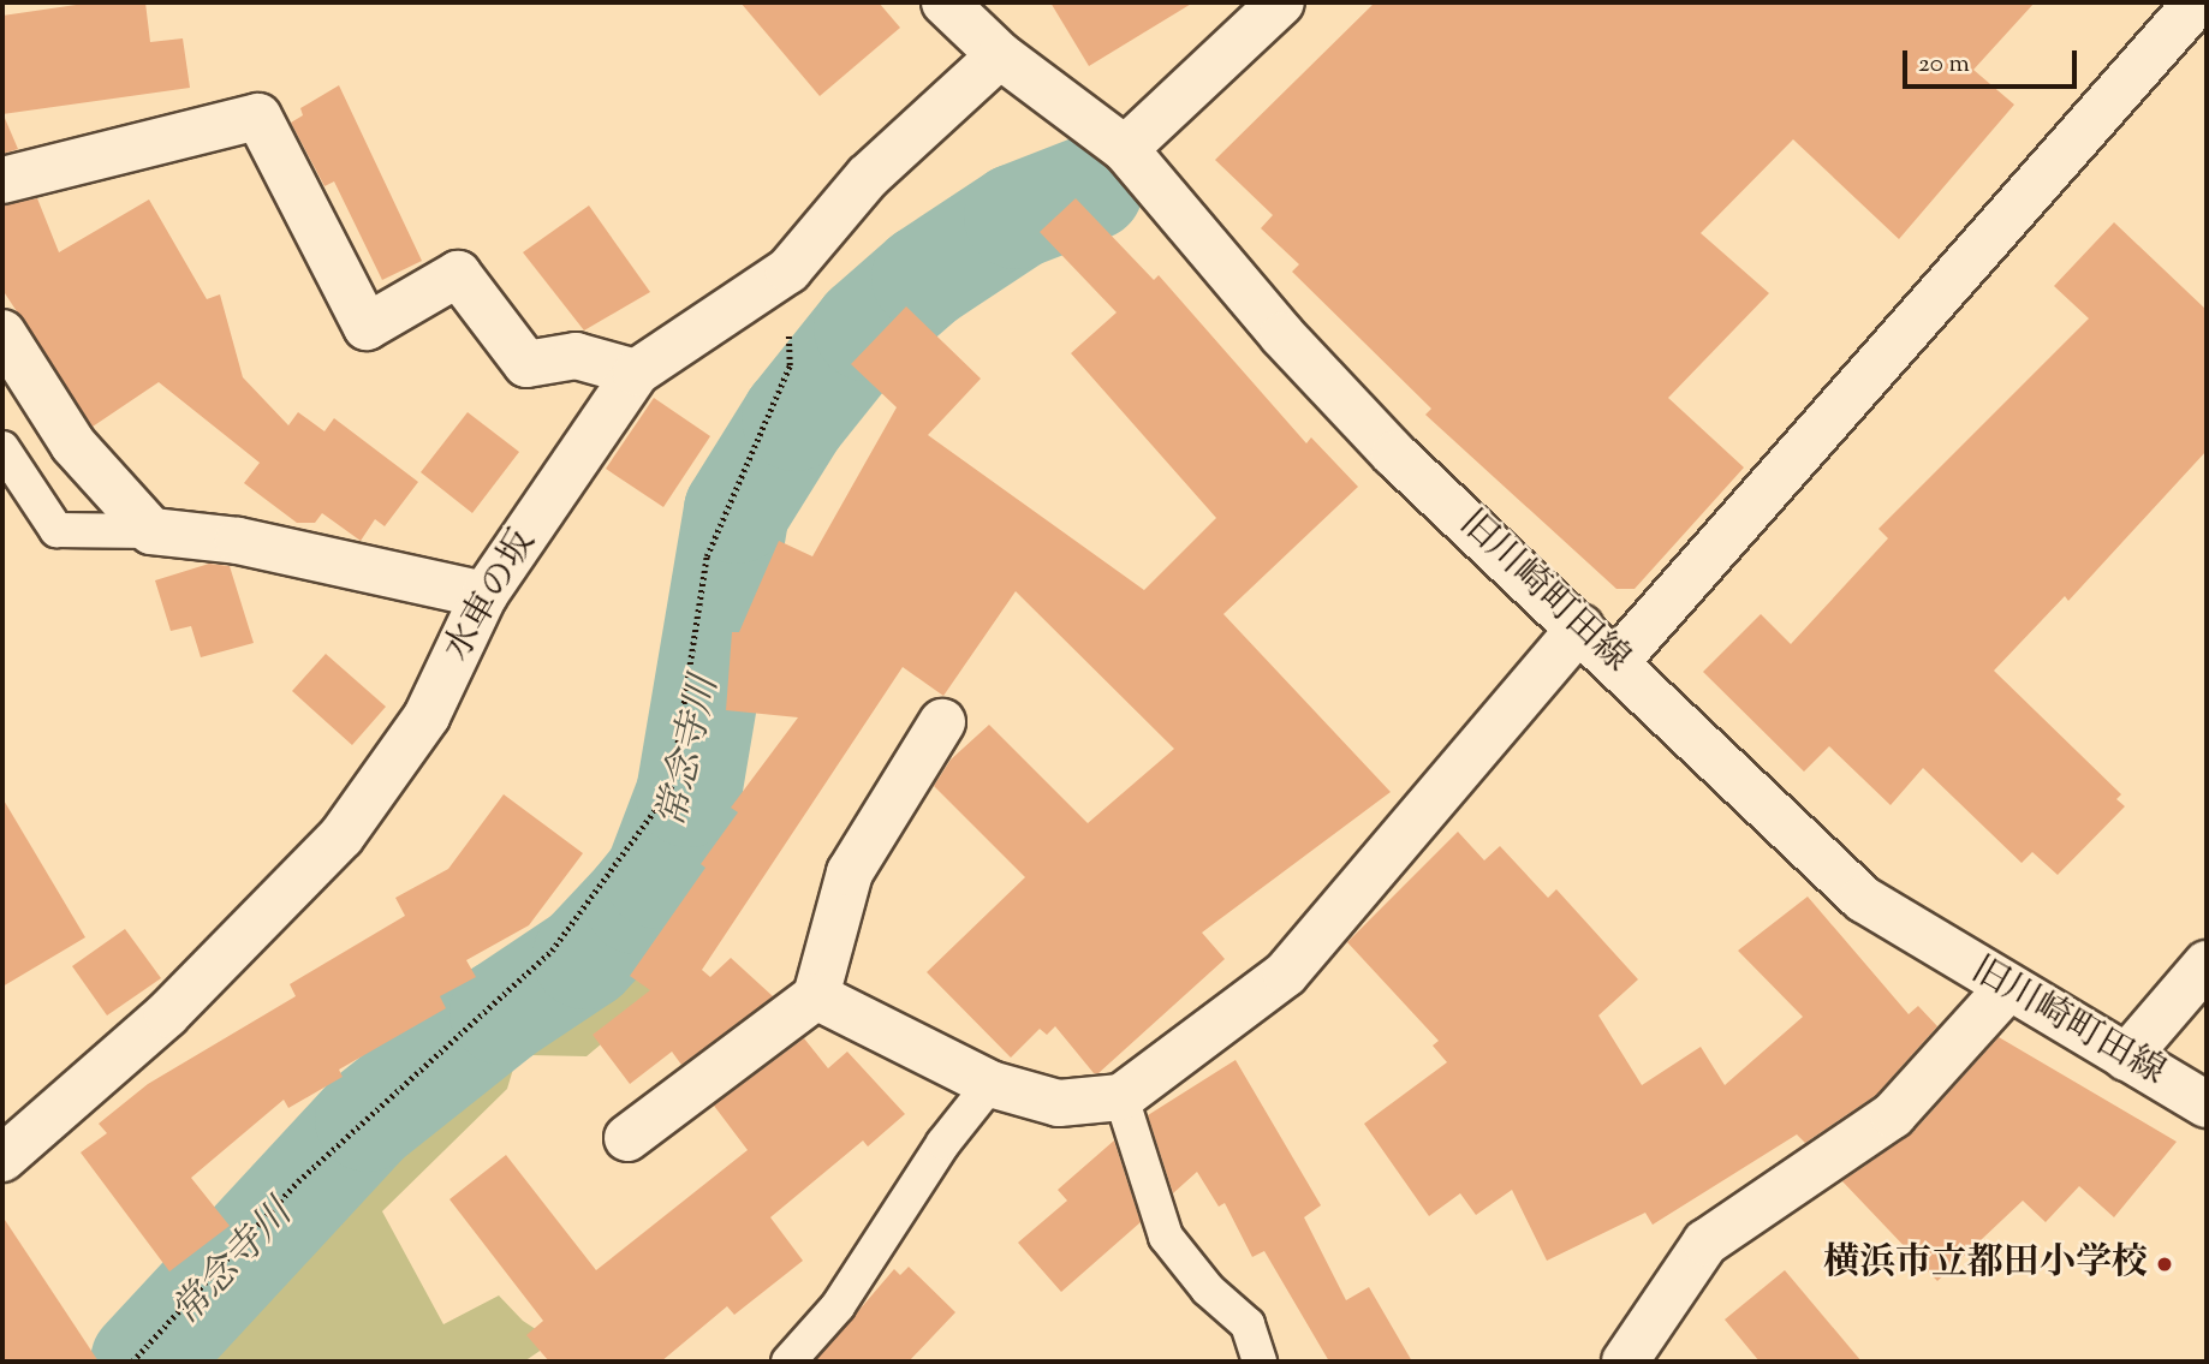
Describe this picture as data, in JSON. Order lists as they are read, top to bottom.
{
  "streets": {
    "street": ["旧川崎町田線", "水車の坂"]
  },
  "crossings": [
    ["旧川崎町田線", "水車の坂"]
  ],
  "water": ["常念寺川"],
  "places": ["横浜市立都田小学校"],
  "scale_bar": "20 m"
}
